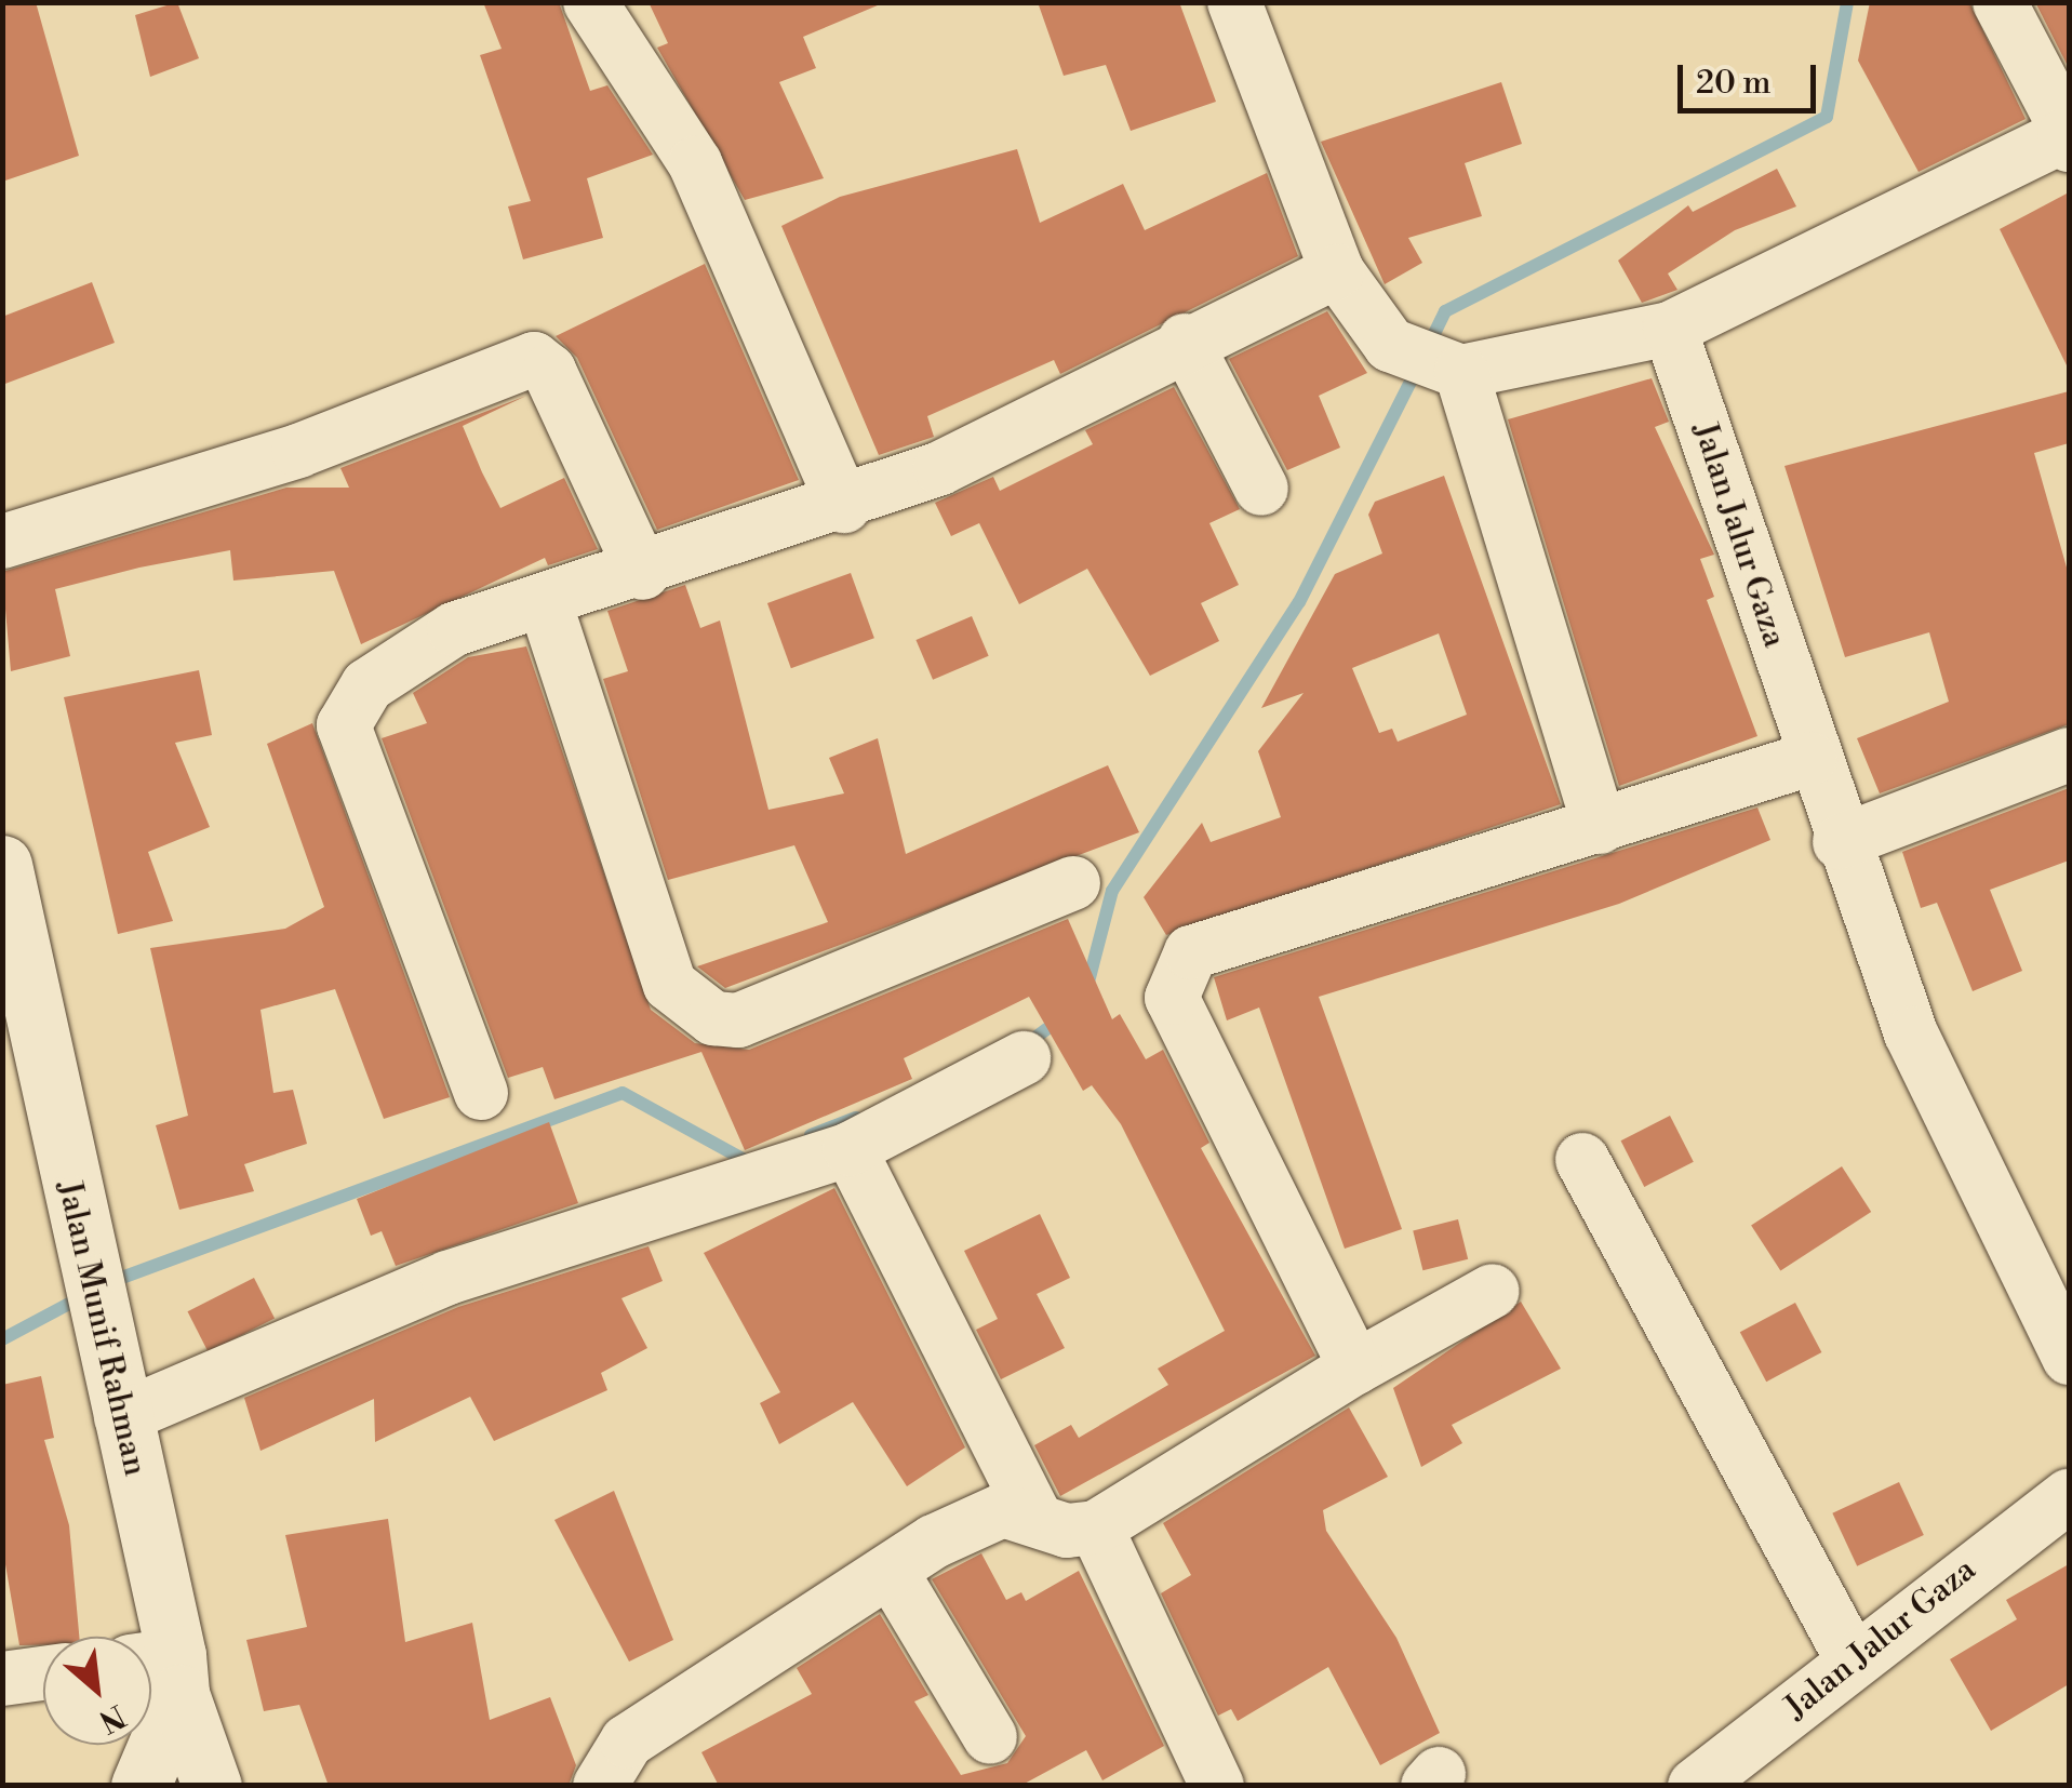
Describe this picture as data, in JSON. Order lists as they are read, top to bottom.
{
  "streets": {
    "street": ["Jalan Jalur Gaza", "Jalan Munif Rahman"]
  },
  "scale_bar": "20 m",
  "north": "bottom right"
}
